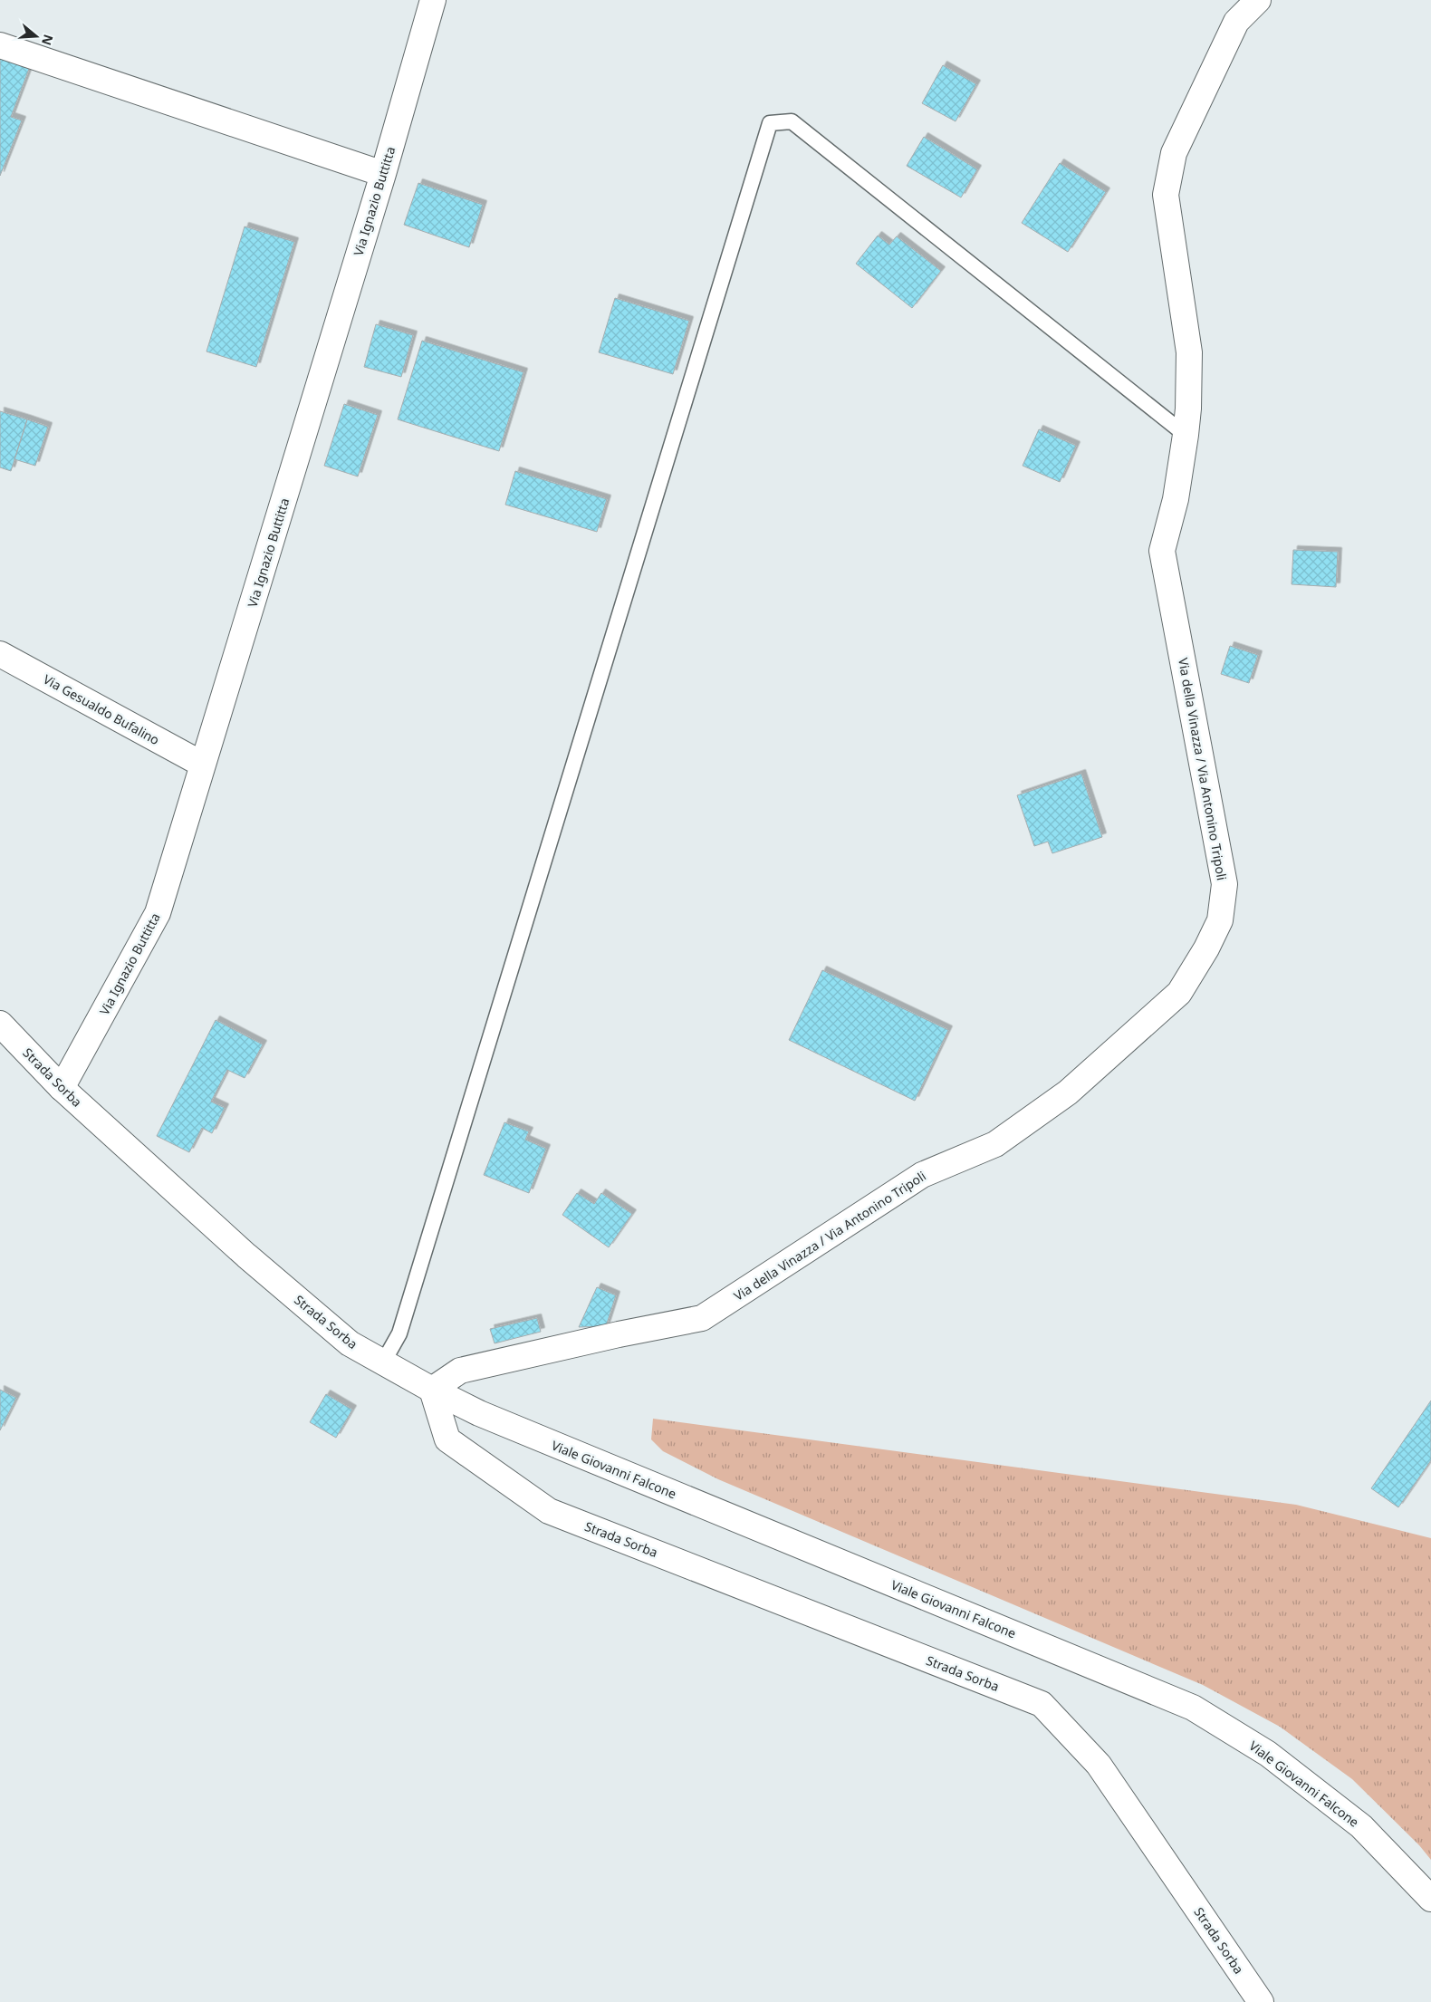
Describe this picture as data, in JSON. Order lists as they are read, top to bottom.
{
  "streets": {
    "street": [
      "Via Ignazio Buttitta",
      "Via Gesualdo Bufalino",
      "Via della Vinazza / Via Antonino Tripoli",
      "Strada Sorba",
      "Viale Giovanni Falcone"
    ]
  },
  "crossings": [
    ["Via Ignazio Buttitta", "Via Gesualdo Bufalino"],
    ["Via Ignazio Buttitta", "Strada Sorba"],
    ["Via della Vinazza / Via Antonino Tripoli", "Strada Sorba"],
    ["Via della Vinazza / Via Antonino Tripoli", "Viale Giovanni Falcone"],
    ["Strada Sorba", "Viale Giovanni Falcone"]
  ],
  "north": "right"
}
